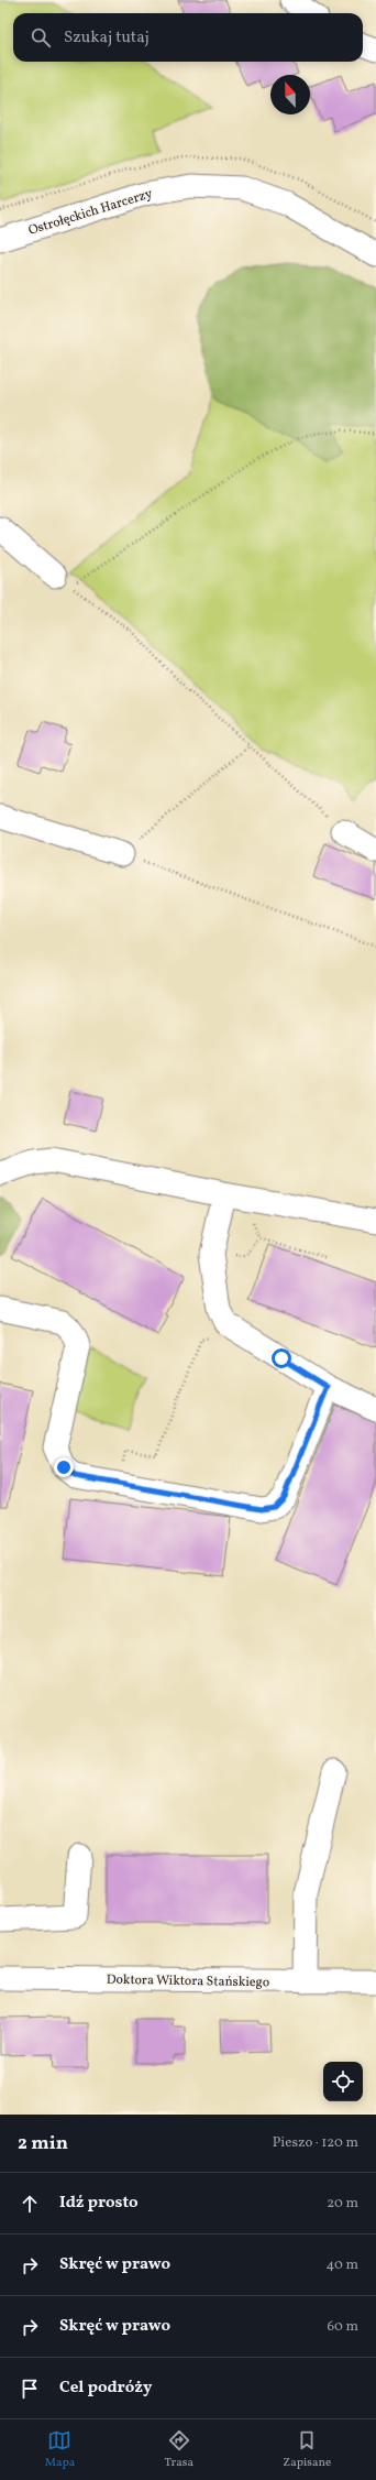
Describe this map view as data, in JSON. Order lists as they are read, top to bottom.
{
  "streets": {
    "street": ["Ostrołęckich Harcerzy", "Doktora Wiktora Stańskiego"]
  },
  "north": "top",
  "page": {
    "search": "Szukaj tutaj",
    "heading": ["2 min", "Pieszo · 120 m"],
    "list": [
      ["Idź prosto", "20 m"],
      ["Skręć w prawo", "40 m"],
      ["Skręć w prawo", "60 m"],
      "Cel podróży"
    ],
    "nav": ["Mapa", "Trasa", "Zapisane"]
  }
}
